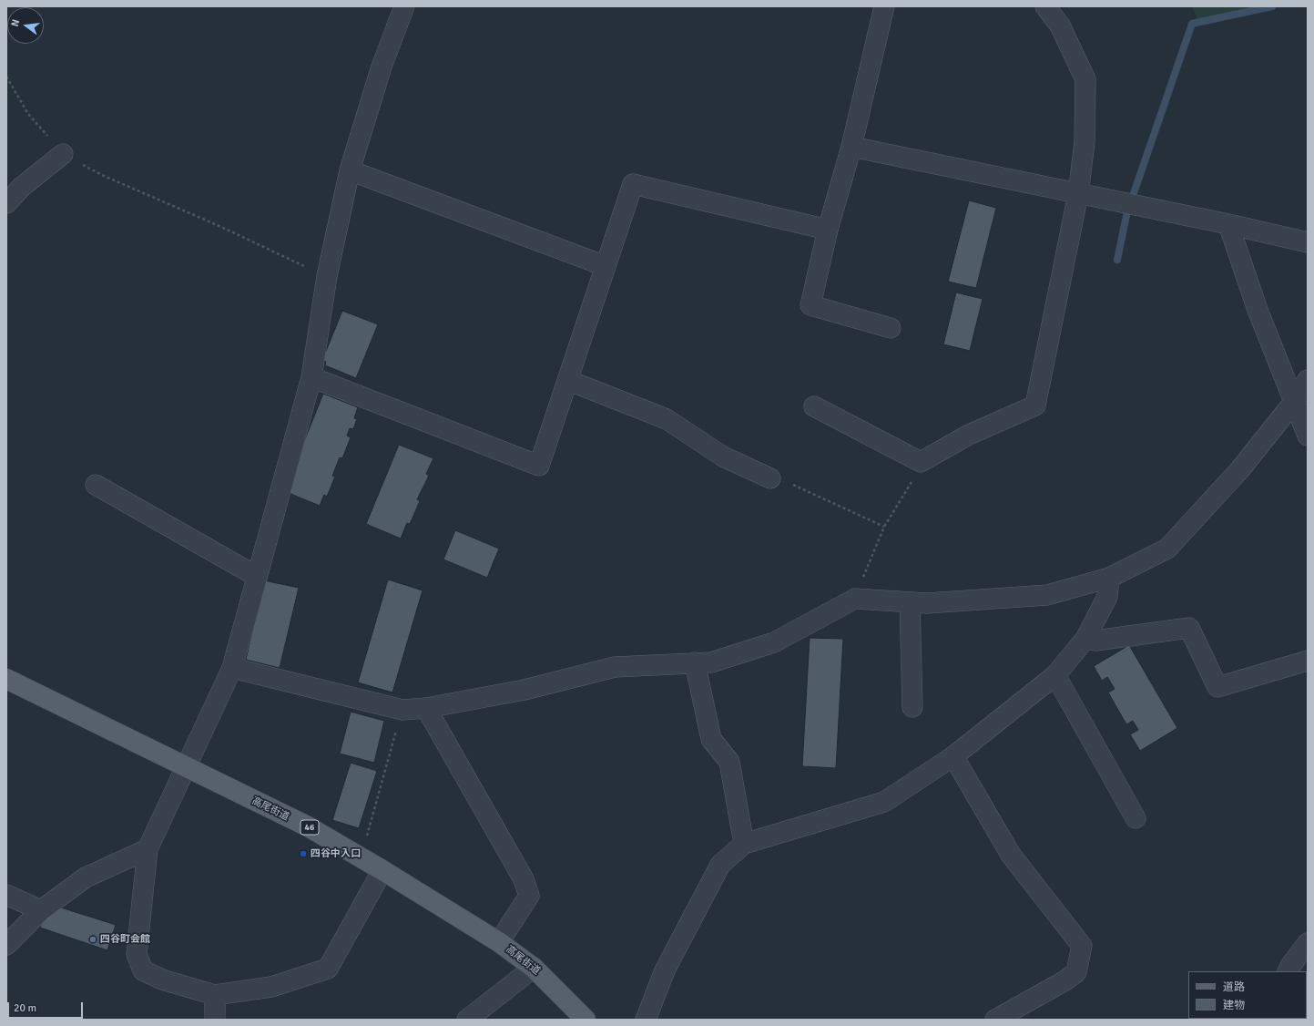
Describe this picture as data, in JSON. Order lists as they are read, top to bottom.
{
  "streets": {
    "main road": ["高尾街道", "46"]
  },
  "places": ["四谷中入口", "四谷町会館"],
  "legend": ["道路", "建物"],
  "scale_bar": "20 m",
  "north": "left"
}
